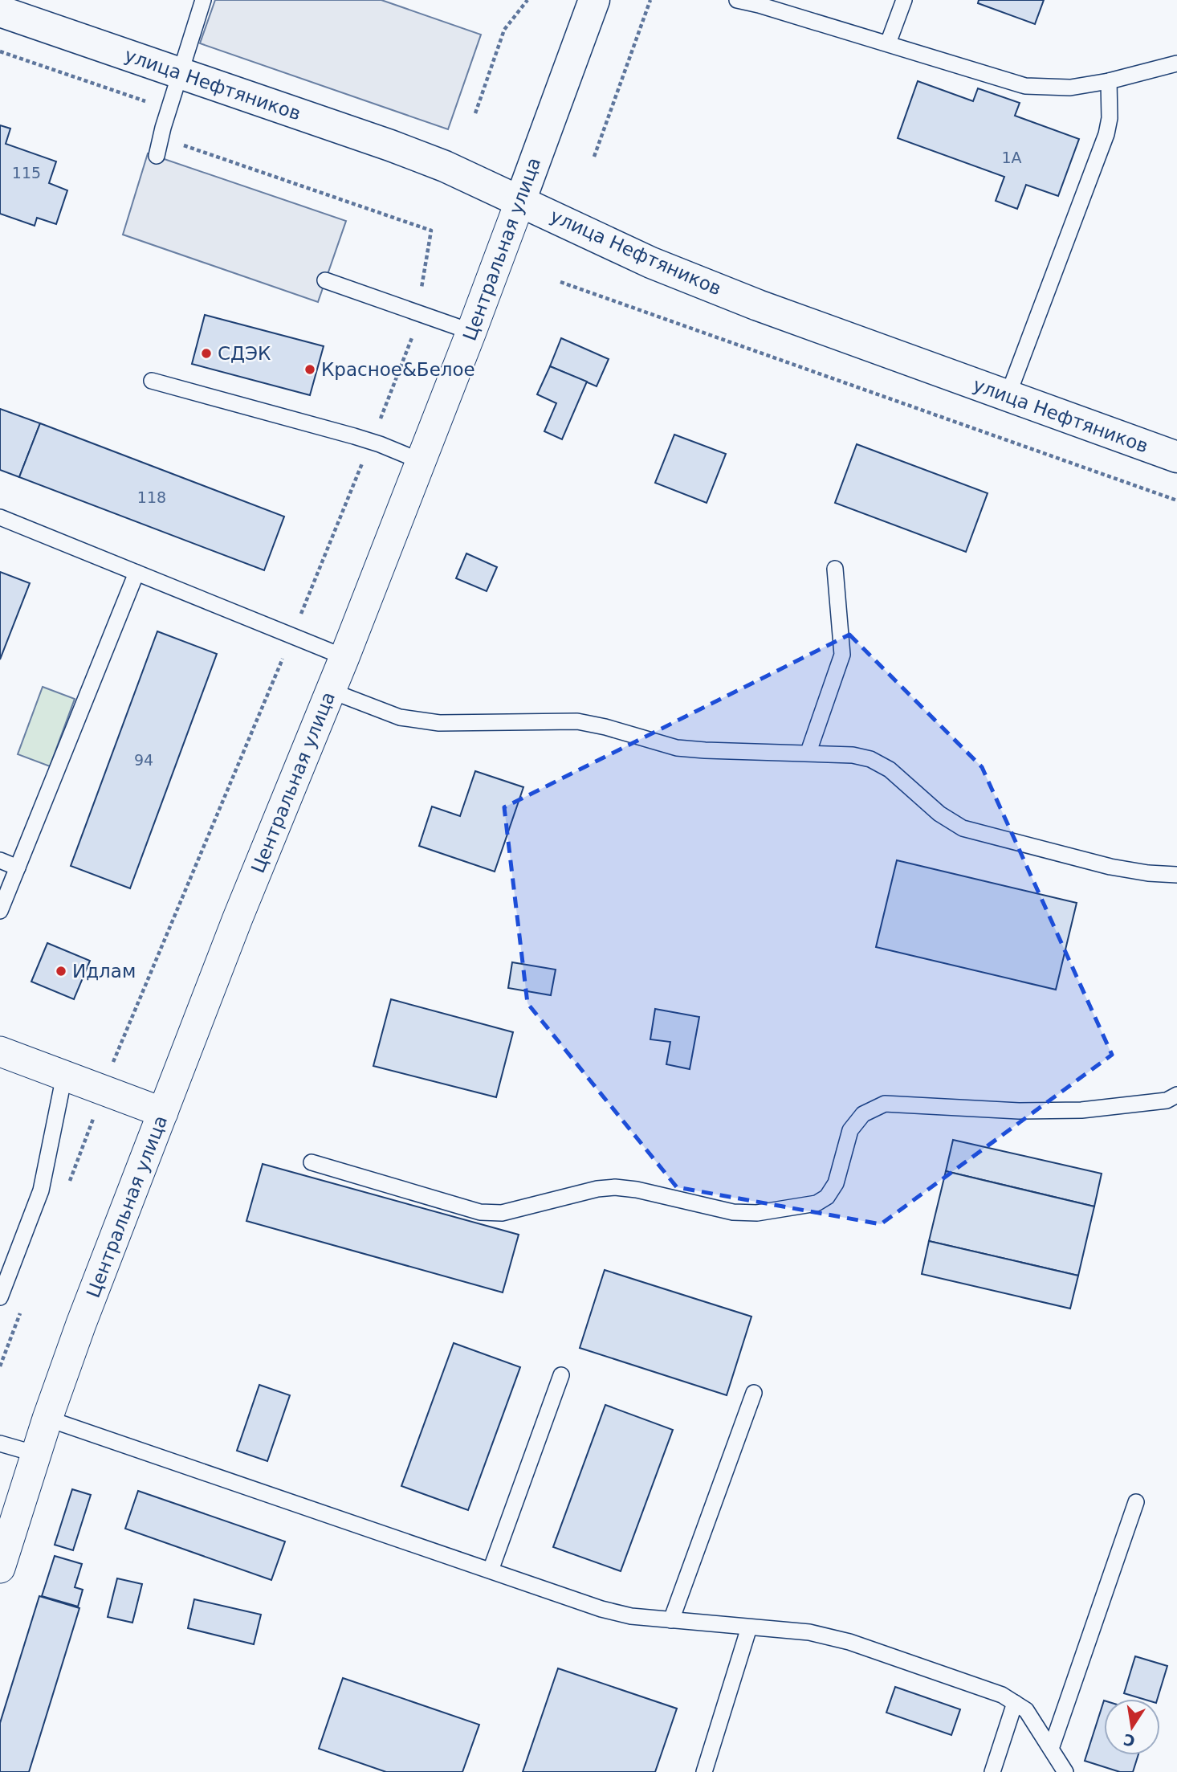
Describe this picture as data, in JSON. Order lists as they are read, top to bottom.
{
  "streets": {
    "street": ["улица Нефтяников", "Центральная улица"]
  },
  "crossings": [
    ["улица Нефтяников", "Центральная улица"]
  ],
  "places": ["СДЭК", "Красное&Белое", "Идлам"],
  "house_numbers": [
    "1А",
    "115",
    "118",
    "94"
  ],
  "north": "bottom"
}
